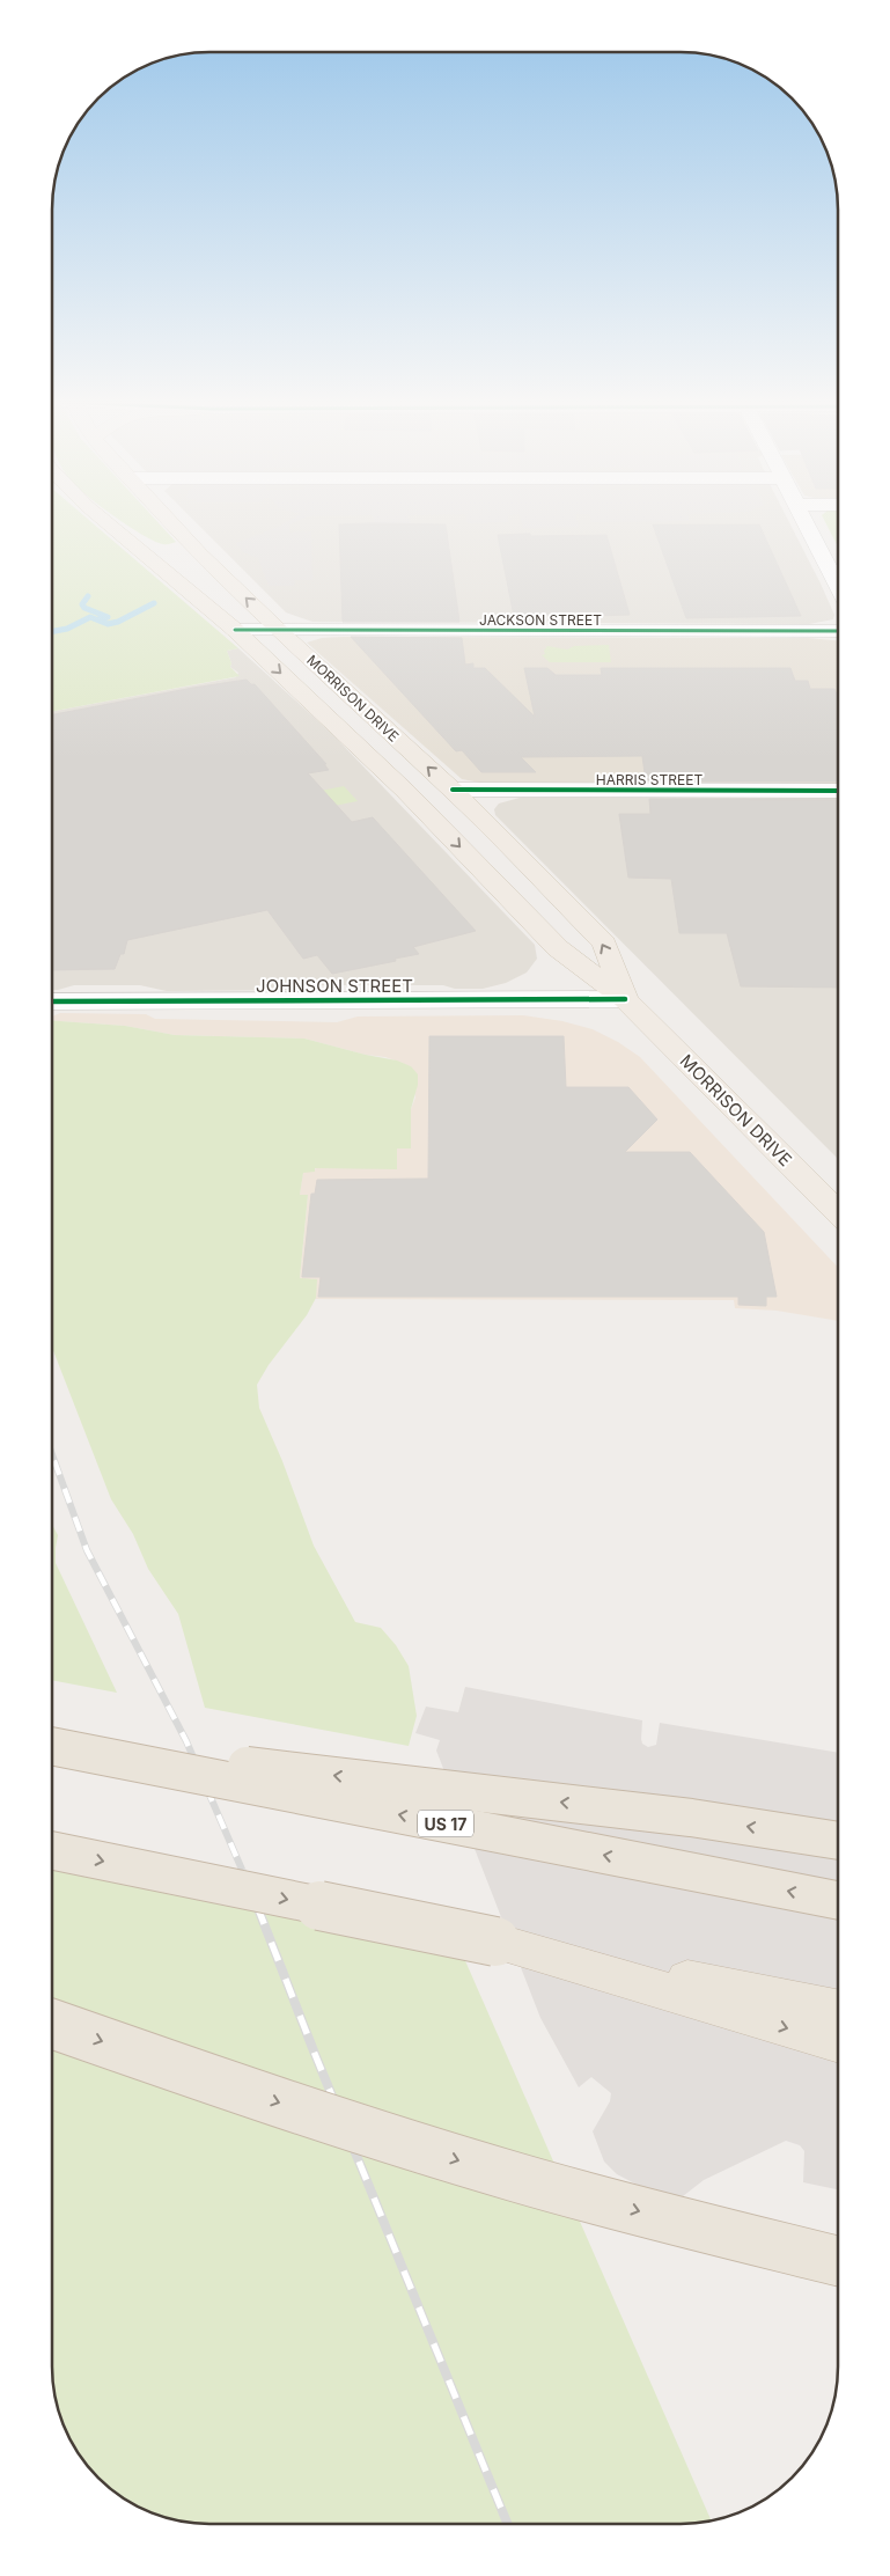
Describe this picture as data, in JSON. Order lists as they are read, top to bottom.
{
  "streets": {
    "highway": ["US 17"],
    "main road": ["MORRISON DRIVE"],
    "street": ["JACKSON STREET", "HARRIS STREET", "JOHNSON STREET"]
  },
  "crossings": [
    ["JACKSON STREET", "MORRISON DRIVE"],
    ["MORRISON DRIVE", "HARRIS STREET"],
    ["MORRISON DRIVE", "JOHNSON STREET"]
  ]
}
